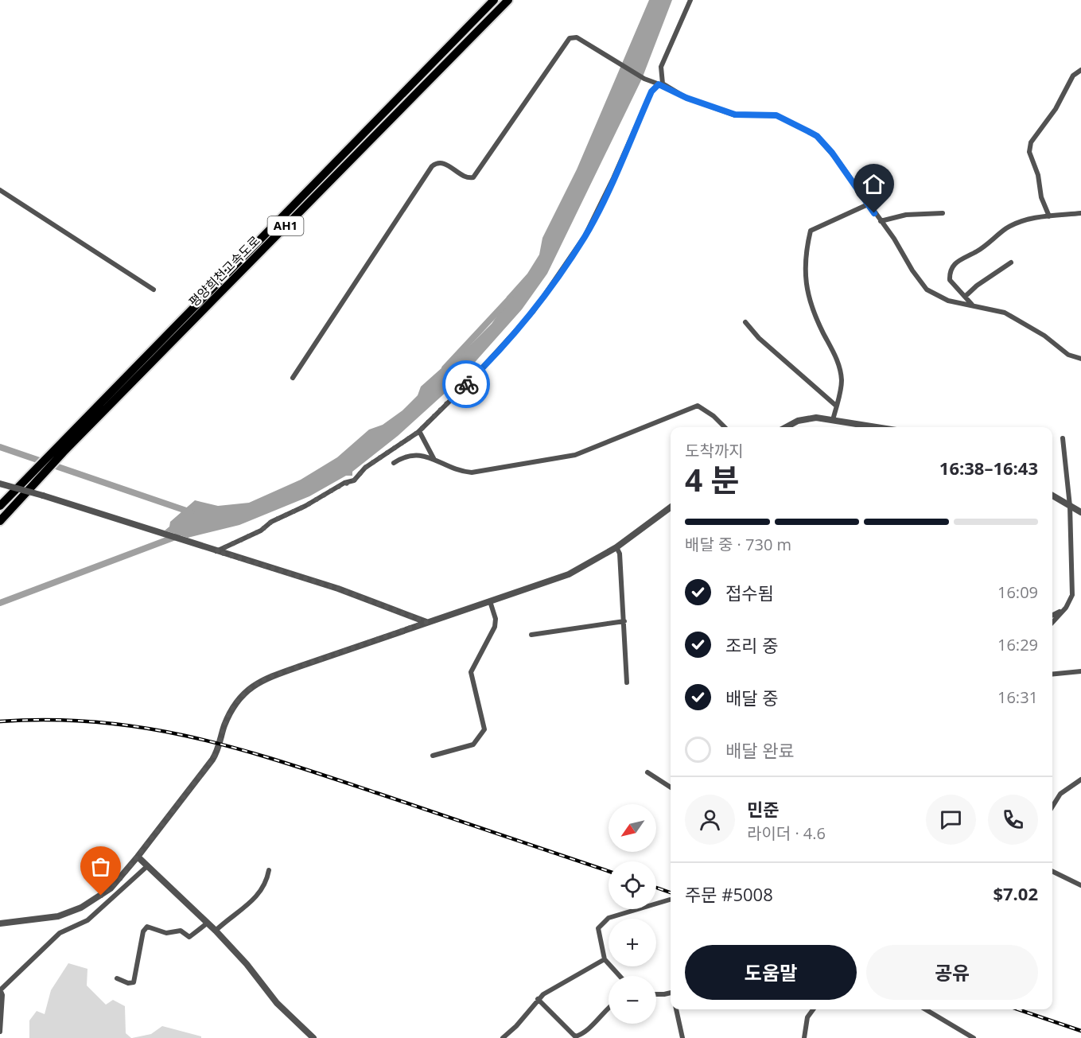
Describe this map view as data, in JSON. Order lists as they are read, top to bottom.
{
  "streets": {
    "highway": ["AH1", "평양희천고속도로"]
  },
  "north": "bottom left",
  "page": {
    "heading": ["4 분", "도착까지", "16:38–16:43"],
    "panel": [
      "민준",
      "라이더 · 4.6",
      "주문 #5008",
      "$7.02"
    ],
    "bar": "배달 중 · 730 m",
    "list": [
      ["접수됨", "16:09"],
      ["조리 중", "16:29"],
      ["배달 중", "16:31"],
      "배달 완료"
    ],
    "map_buttons": ["+", "−"],
    "buttons": ["도움말", "공유"]
  }
}
